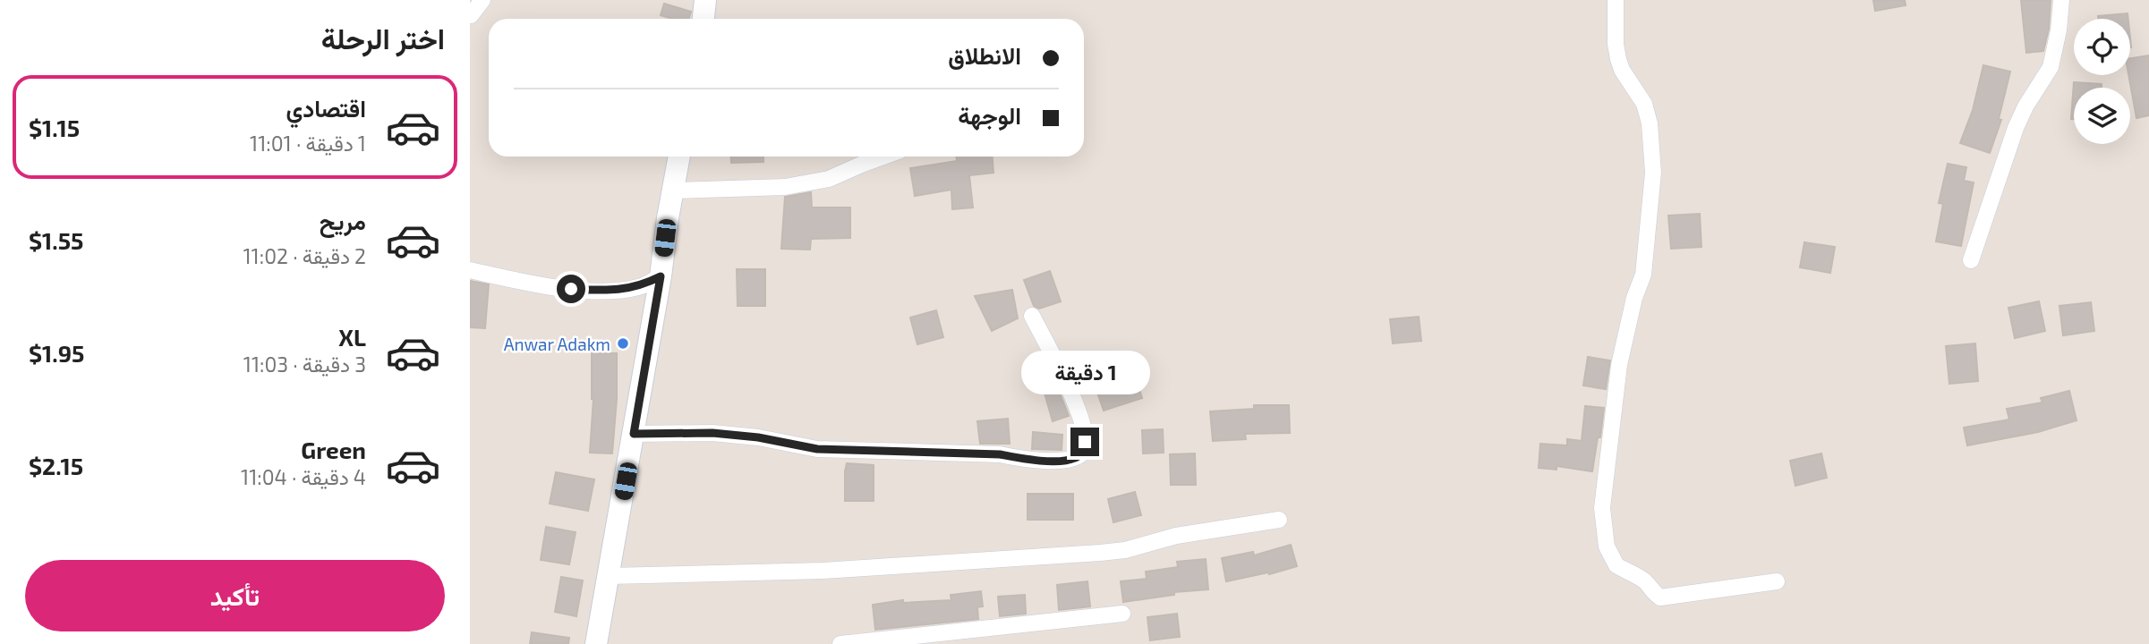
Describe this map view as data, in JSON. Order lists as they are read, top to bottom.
{
  "places": ["Anwar Adakm"],
  "page": {
    "heading": "اختر الرحلة",
    "banner": ["الانطلاق", "الوجهة"],
    "list": [
      {
        "name": "اقتصادي",
        "note": "1 دقيقة · 11:01",
        "value": "$1.15"
      },
      {
        "name": "مريح",
        "note": "2 دقيقة · 11:02",
        "value": "$1.55"
      },
      {
        "name": "XL",
        "note": "3 دقيقة · 11:03",
        "value": "$1.95"
      },
      {
        "name": "Green",
        "note": "4 دقيقة · 11:04",
        "value": "$2.15"
      }
    ],
    "bubble": "1 دقيقة",
    "buttons": "تأكيد"
  }
}
